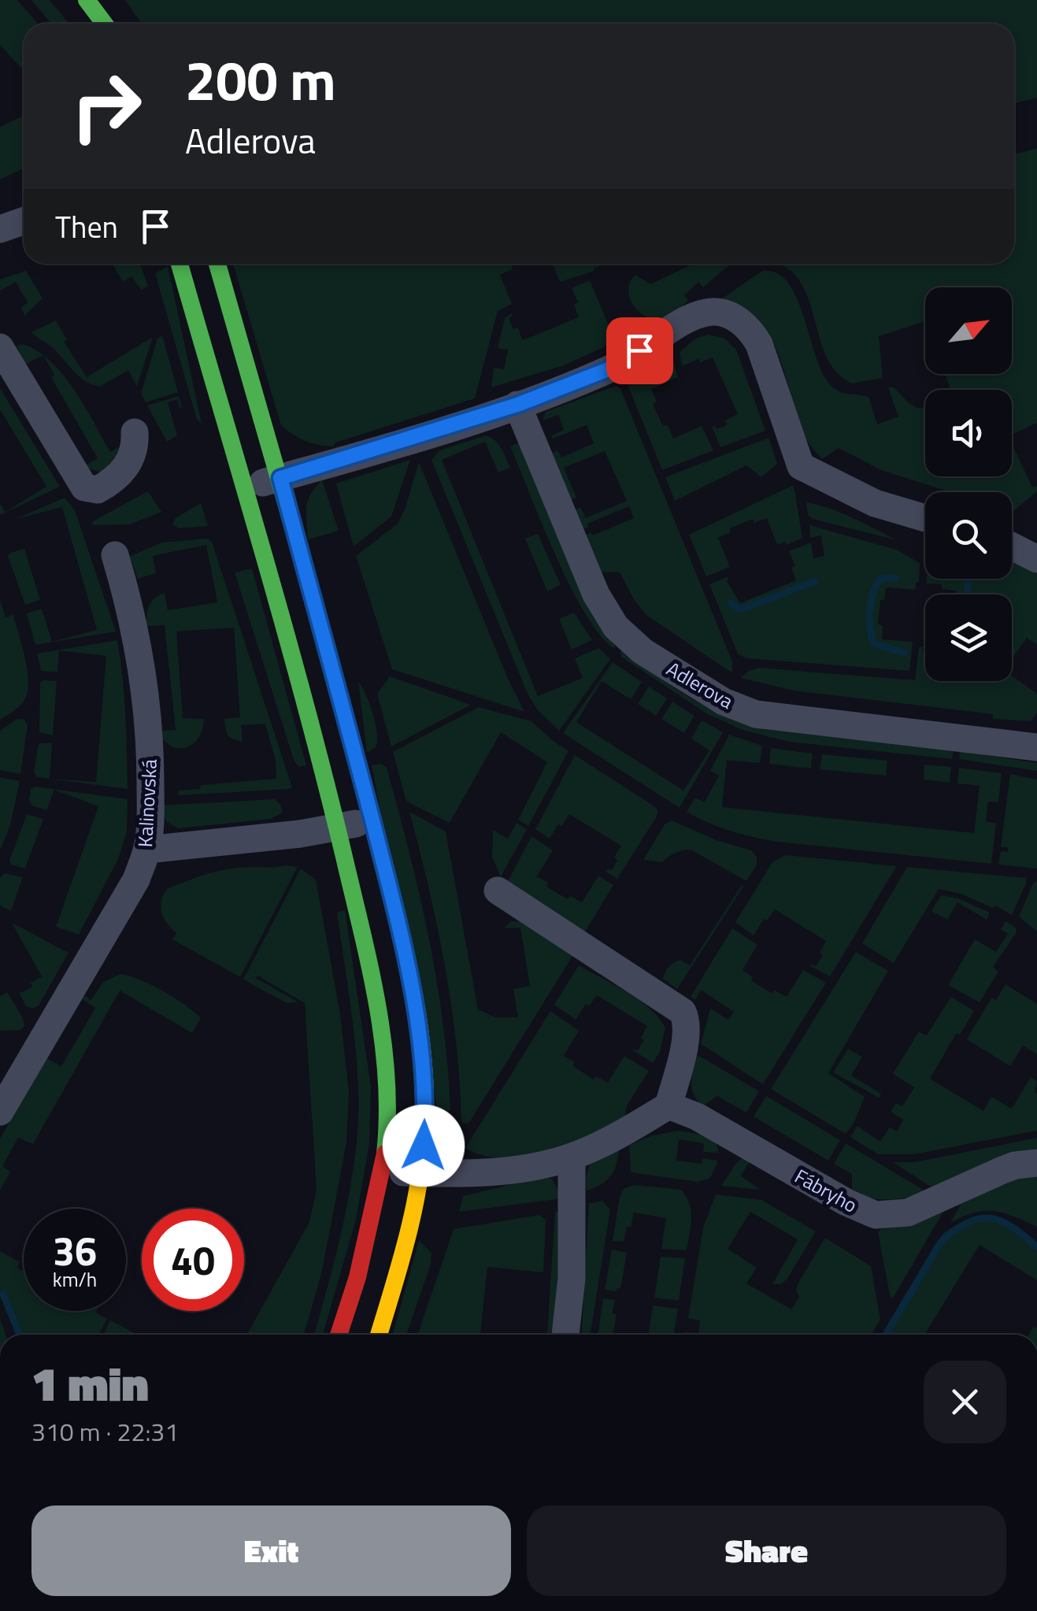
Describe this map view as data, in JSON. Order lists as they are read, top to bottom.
{
  "streets": {
    "street": ["Adlerova", "Kalinovská", "Fábryho"]
  },
  "north": "top right",
  "page": {
    "turn": ["200 m", "Adlerova"],
    "then": "Then",
    "speed": "36 km/h",
    "limit": "40",
    "heading": ["1 min", "310 m · 22:31"],
    "buttons": ["Exit", "Share"]
  }
}
